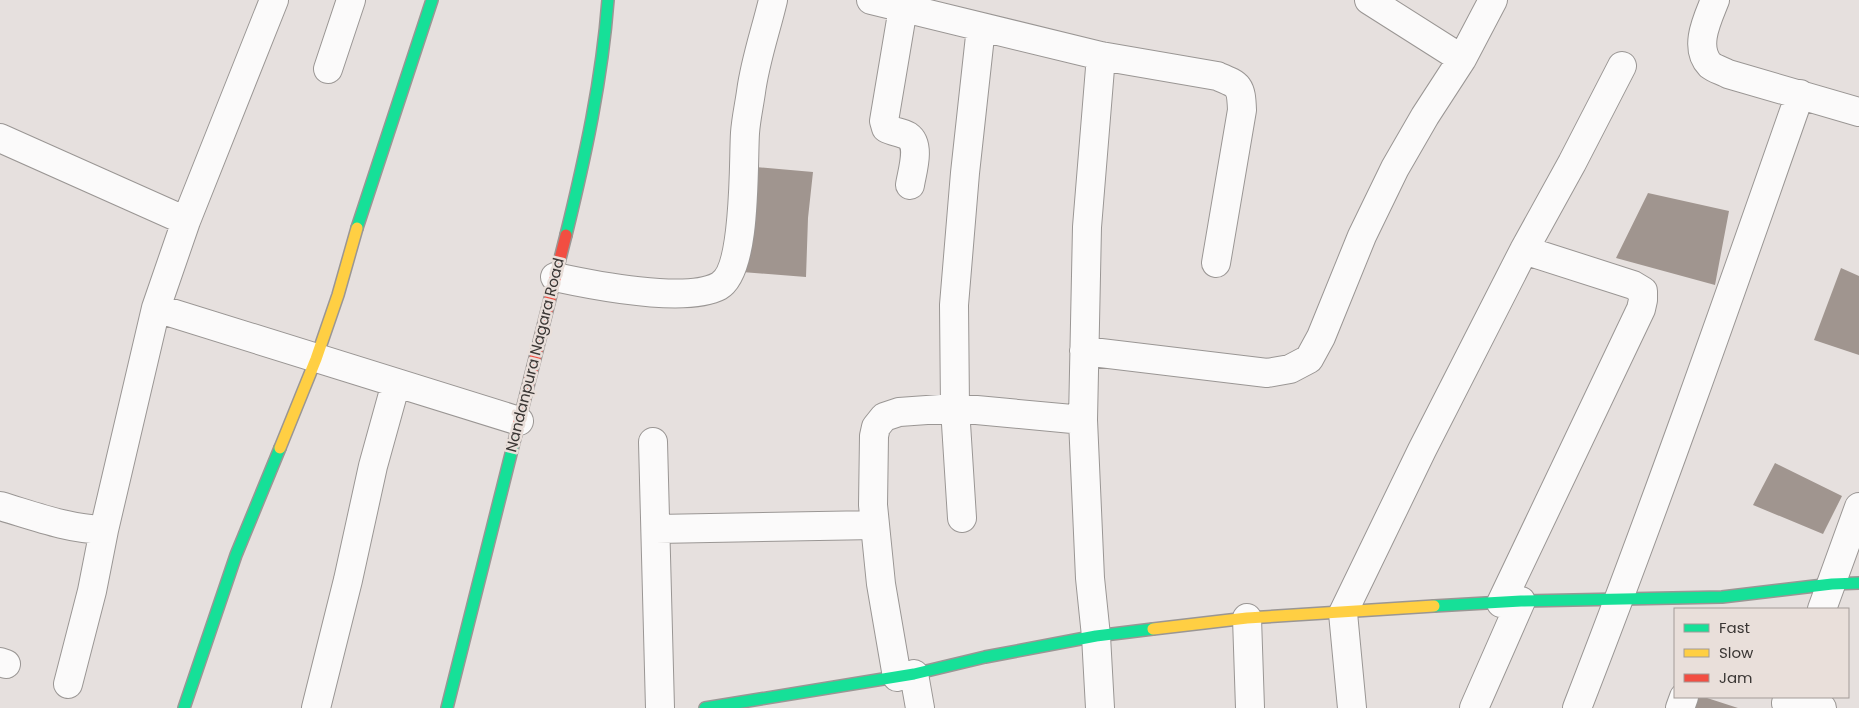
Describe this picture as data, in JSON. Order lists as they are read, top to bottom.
{
  "streets": {
    "street": ["Nandanpura Nagara Road"]
  },
  "legend": ["Fast", "Slow", "Jam"]
}
